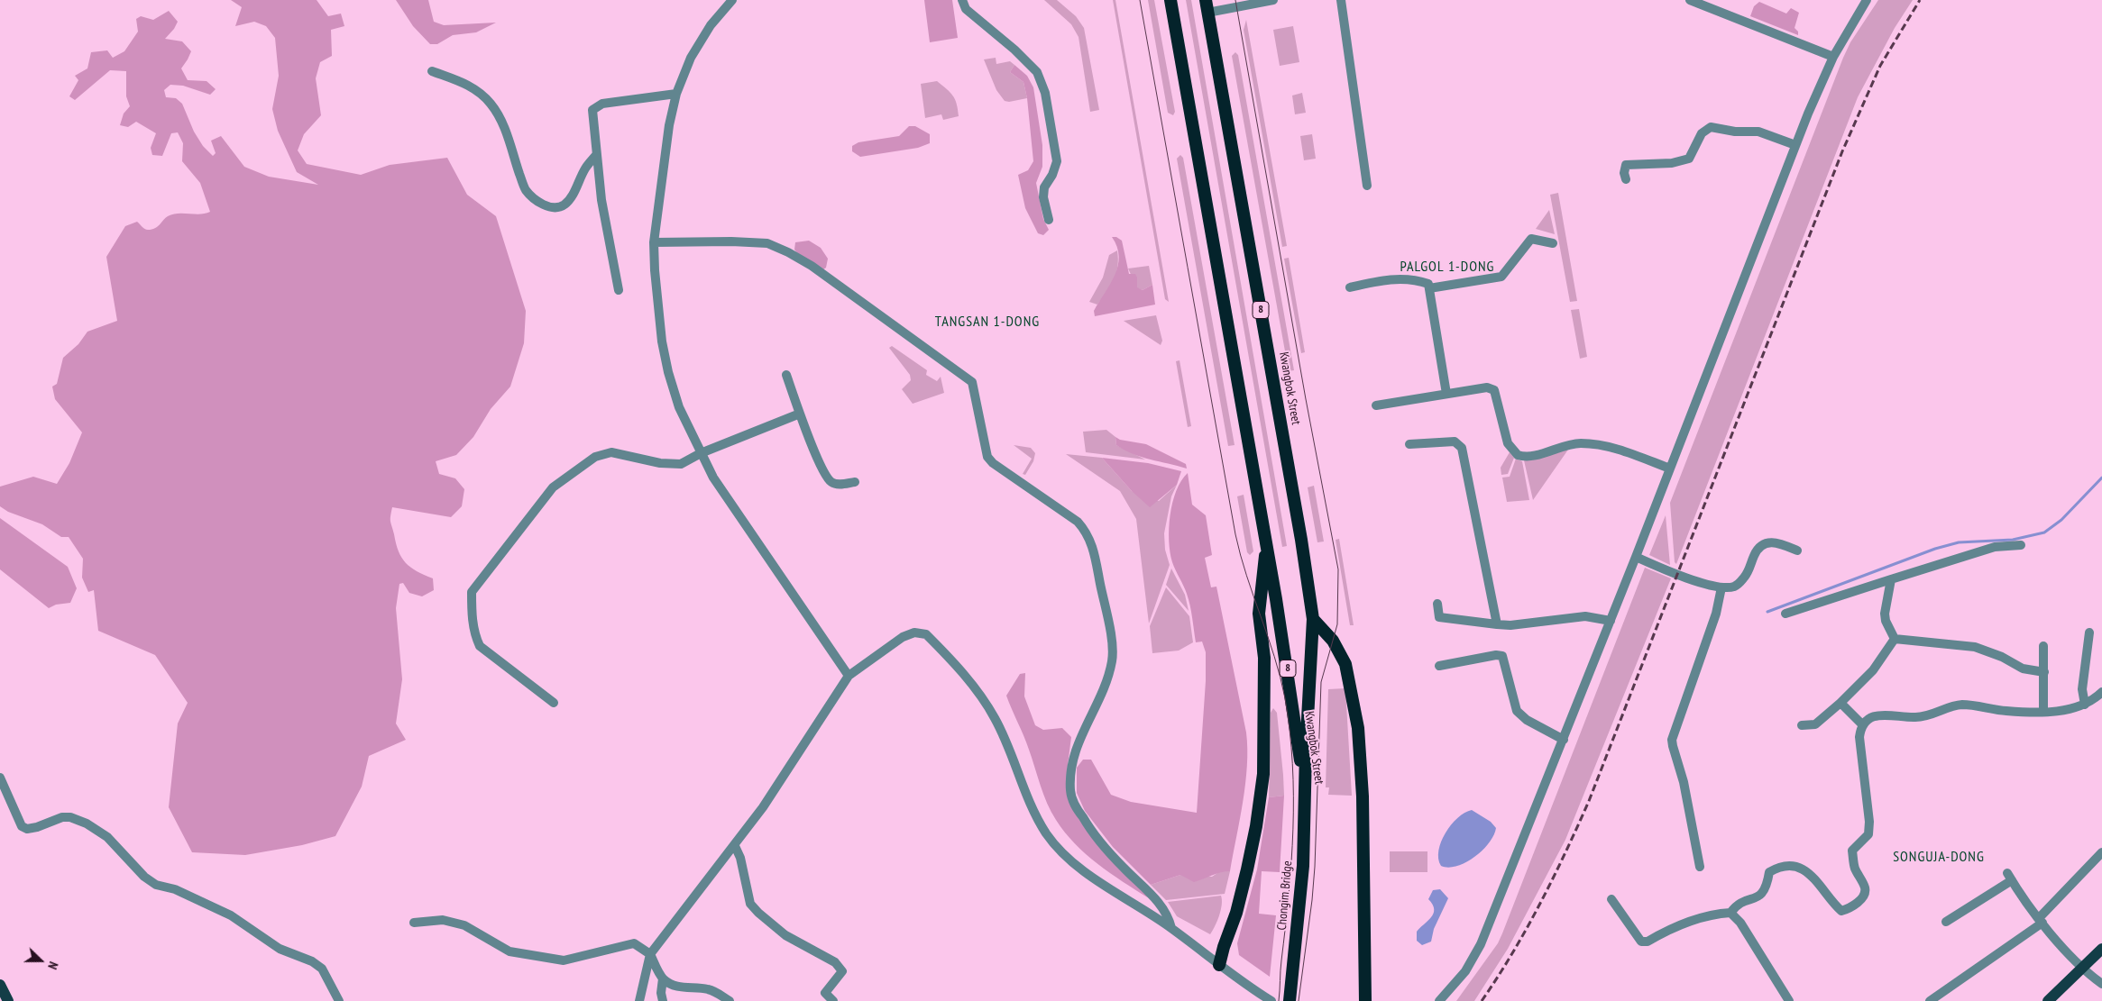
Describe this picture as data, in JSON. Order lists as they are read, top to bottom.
{
  "streets": {
    "highway": ["8", "Kwangbok Street", "Chongim Bridge"]
  },
  "crossings": [
    ["Kwangbok Street", "Chongim Bridge"]
  ],
  "districts": ["PALGOL 1-DONG", "TANGSAN 1-DONG", "SONGUJA-DONG"],
  "north": "right"
}
